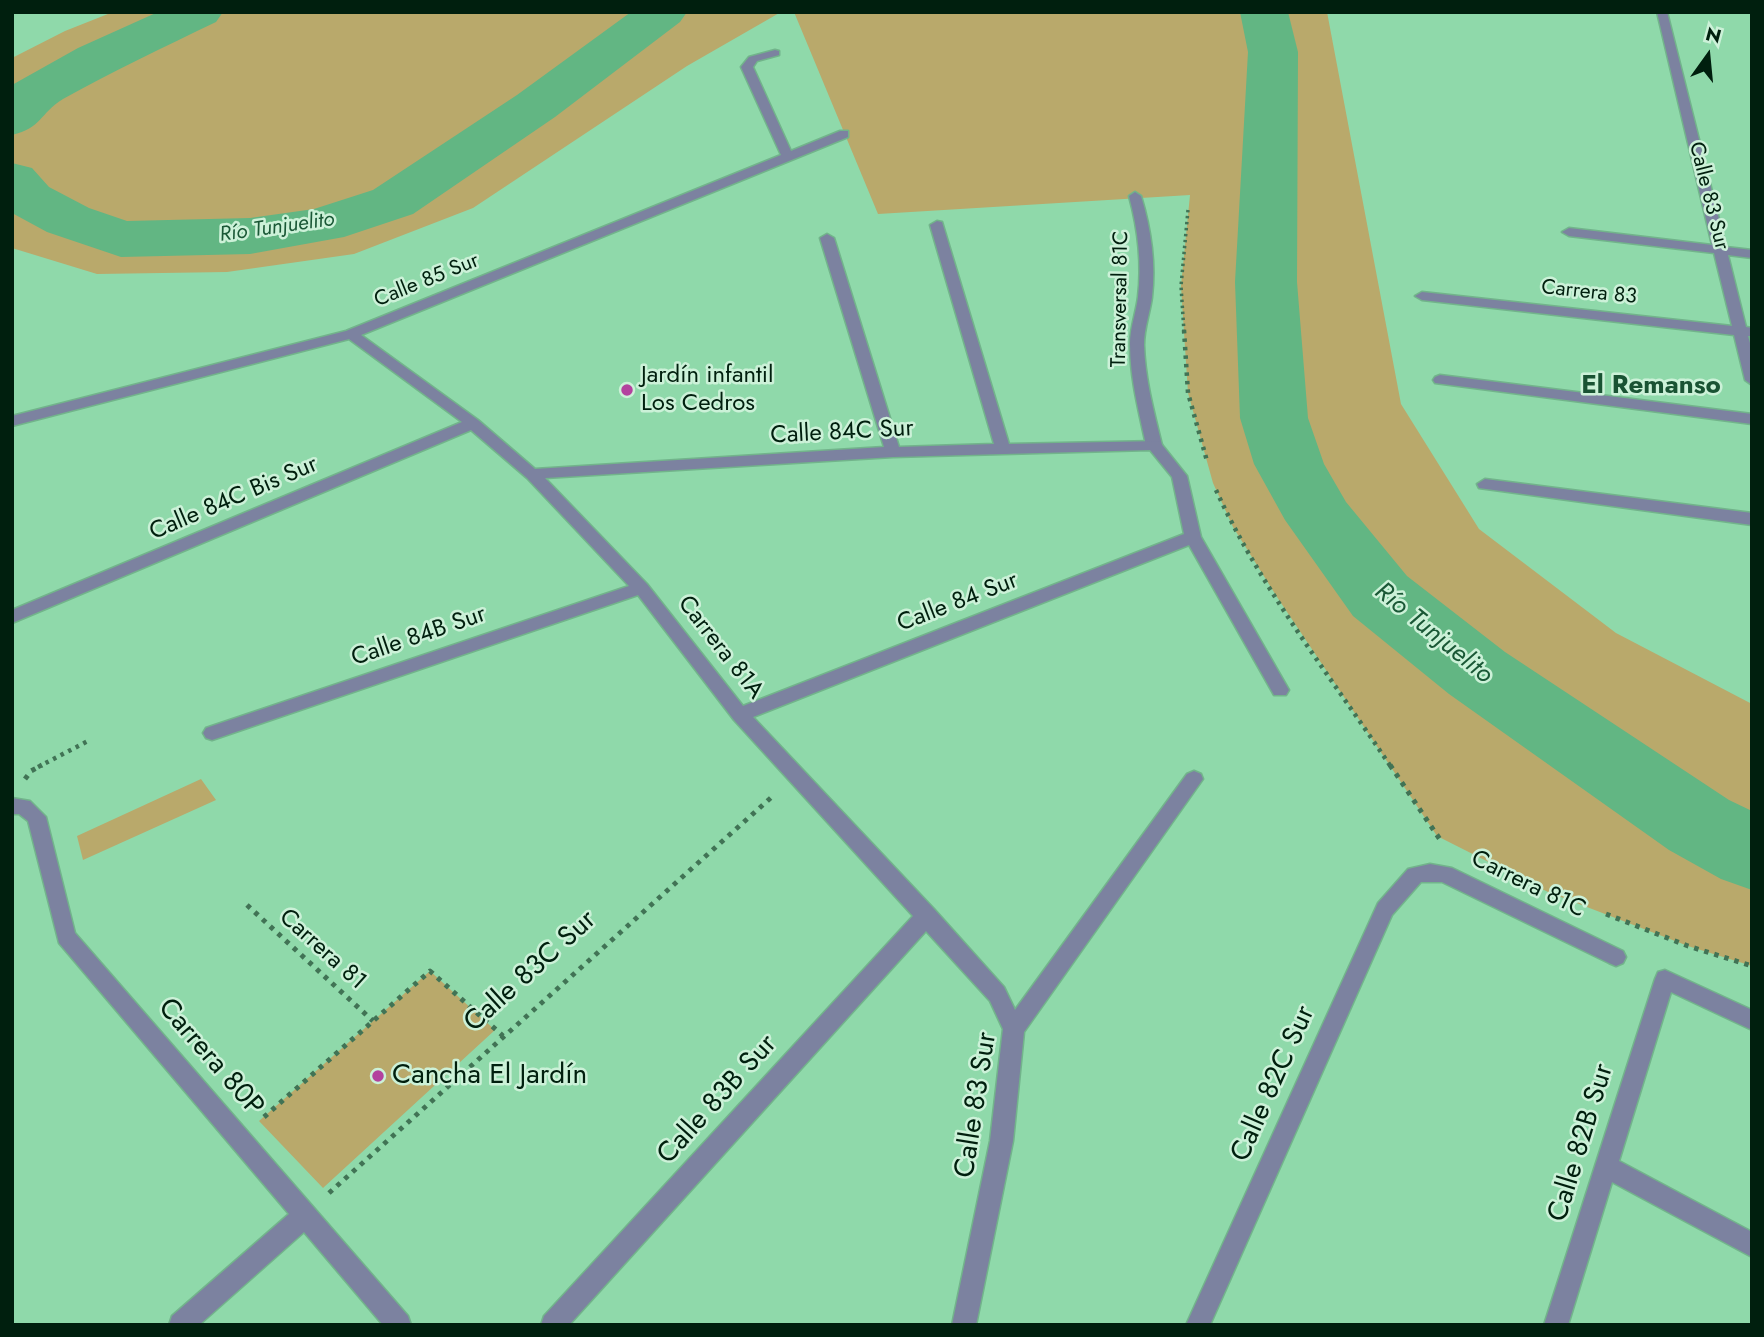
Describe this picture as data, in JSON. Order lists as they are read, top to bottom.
{
  "streets": {
    "street": [
      "Calle 83 Sur",
      "Calle 85 Sur",
      "Carrera 83",
      "Transversal 81C",
      "Calle 84C Sur",
      "Calle 84C Bis Sur",
      "Calle 84 Sur",
      "Calle 84B Sur",
      "Carrera 81A",
      "Carrera 81C",
      "Carrera 80P",
      "Calle 82C Sur",
      "Calle 83B Sur",
      "Calle 82B Sur"
    ],
    "path": ["Carrera 81", "Calle 83C Sur"]
  },
  "crossings": [
    ["Calle 83 Sur", "Carrera 83"],
    ["Calle 83 Sur", "Carrera 81A"],
    ["Calle 85 Sur", "Carrera 81A"],
    ["Transversal 81C", "Calle 84C Sur"],
    ["Calle 84C Sur", "Carrera 81A"],
    ["Calle 84C Bis Sur", "Carrera 81A"],
    ["Calle 84 Sur", "Carrera 81A"],
    ["Calle 84B Sur", "Carrera 81A"],
    ["Carrera 81A", "Calle 83C Sur"],
    ["Carrera 81A", "Calle 83B Sur"],
    ["Carrera 81C", "Calle 82C Sur"],
    ["Calle 83C Sur", "Carrera 80P"]
  ],
  "districts": ["El Remanso"],
  "water": ["Río Tunjuelito"],
  "places": ["Jardín infantil Los Cedros", "Cancha El Jardín"],
  "north": "top"
}
